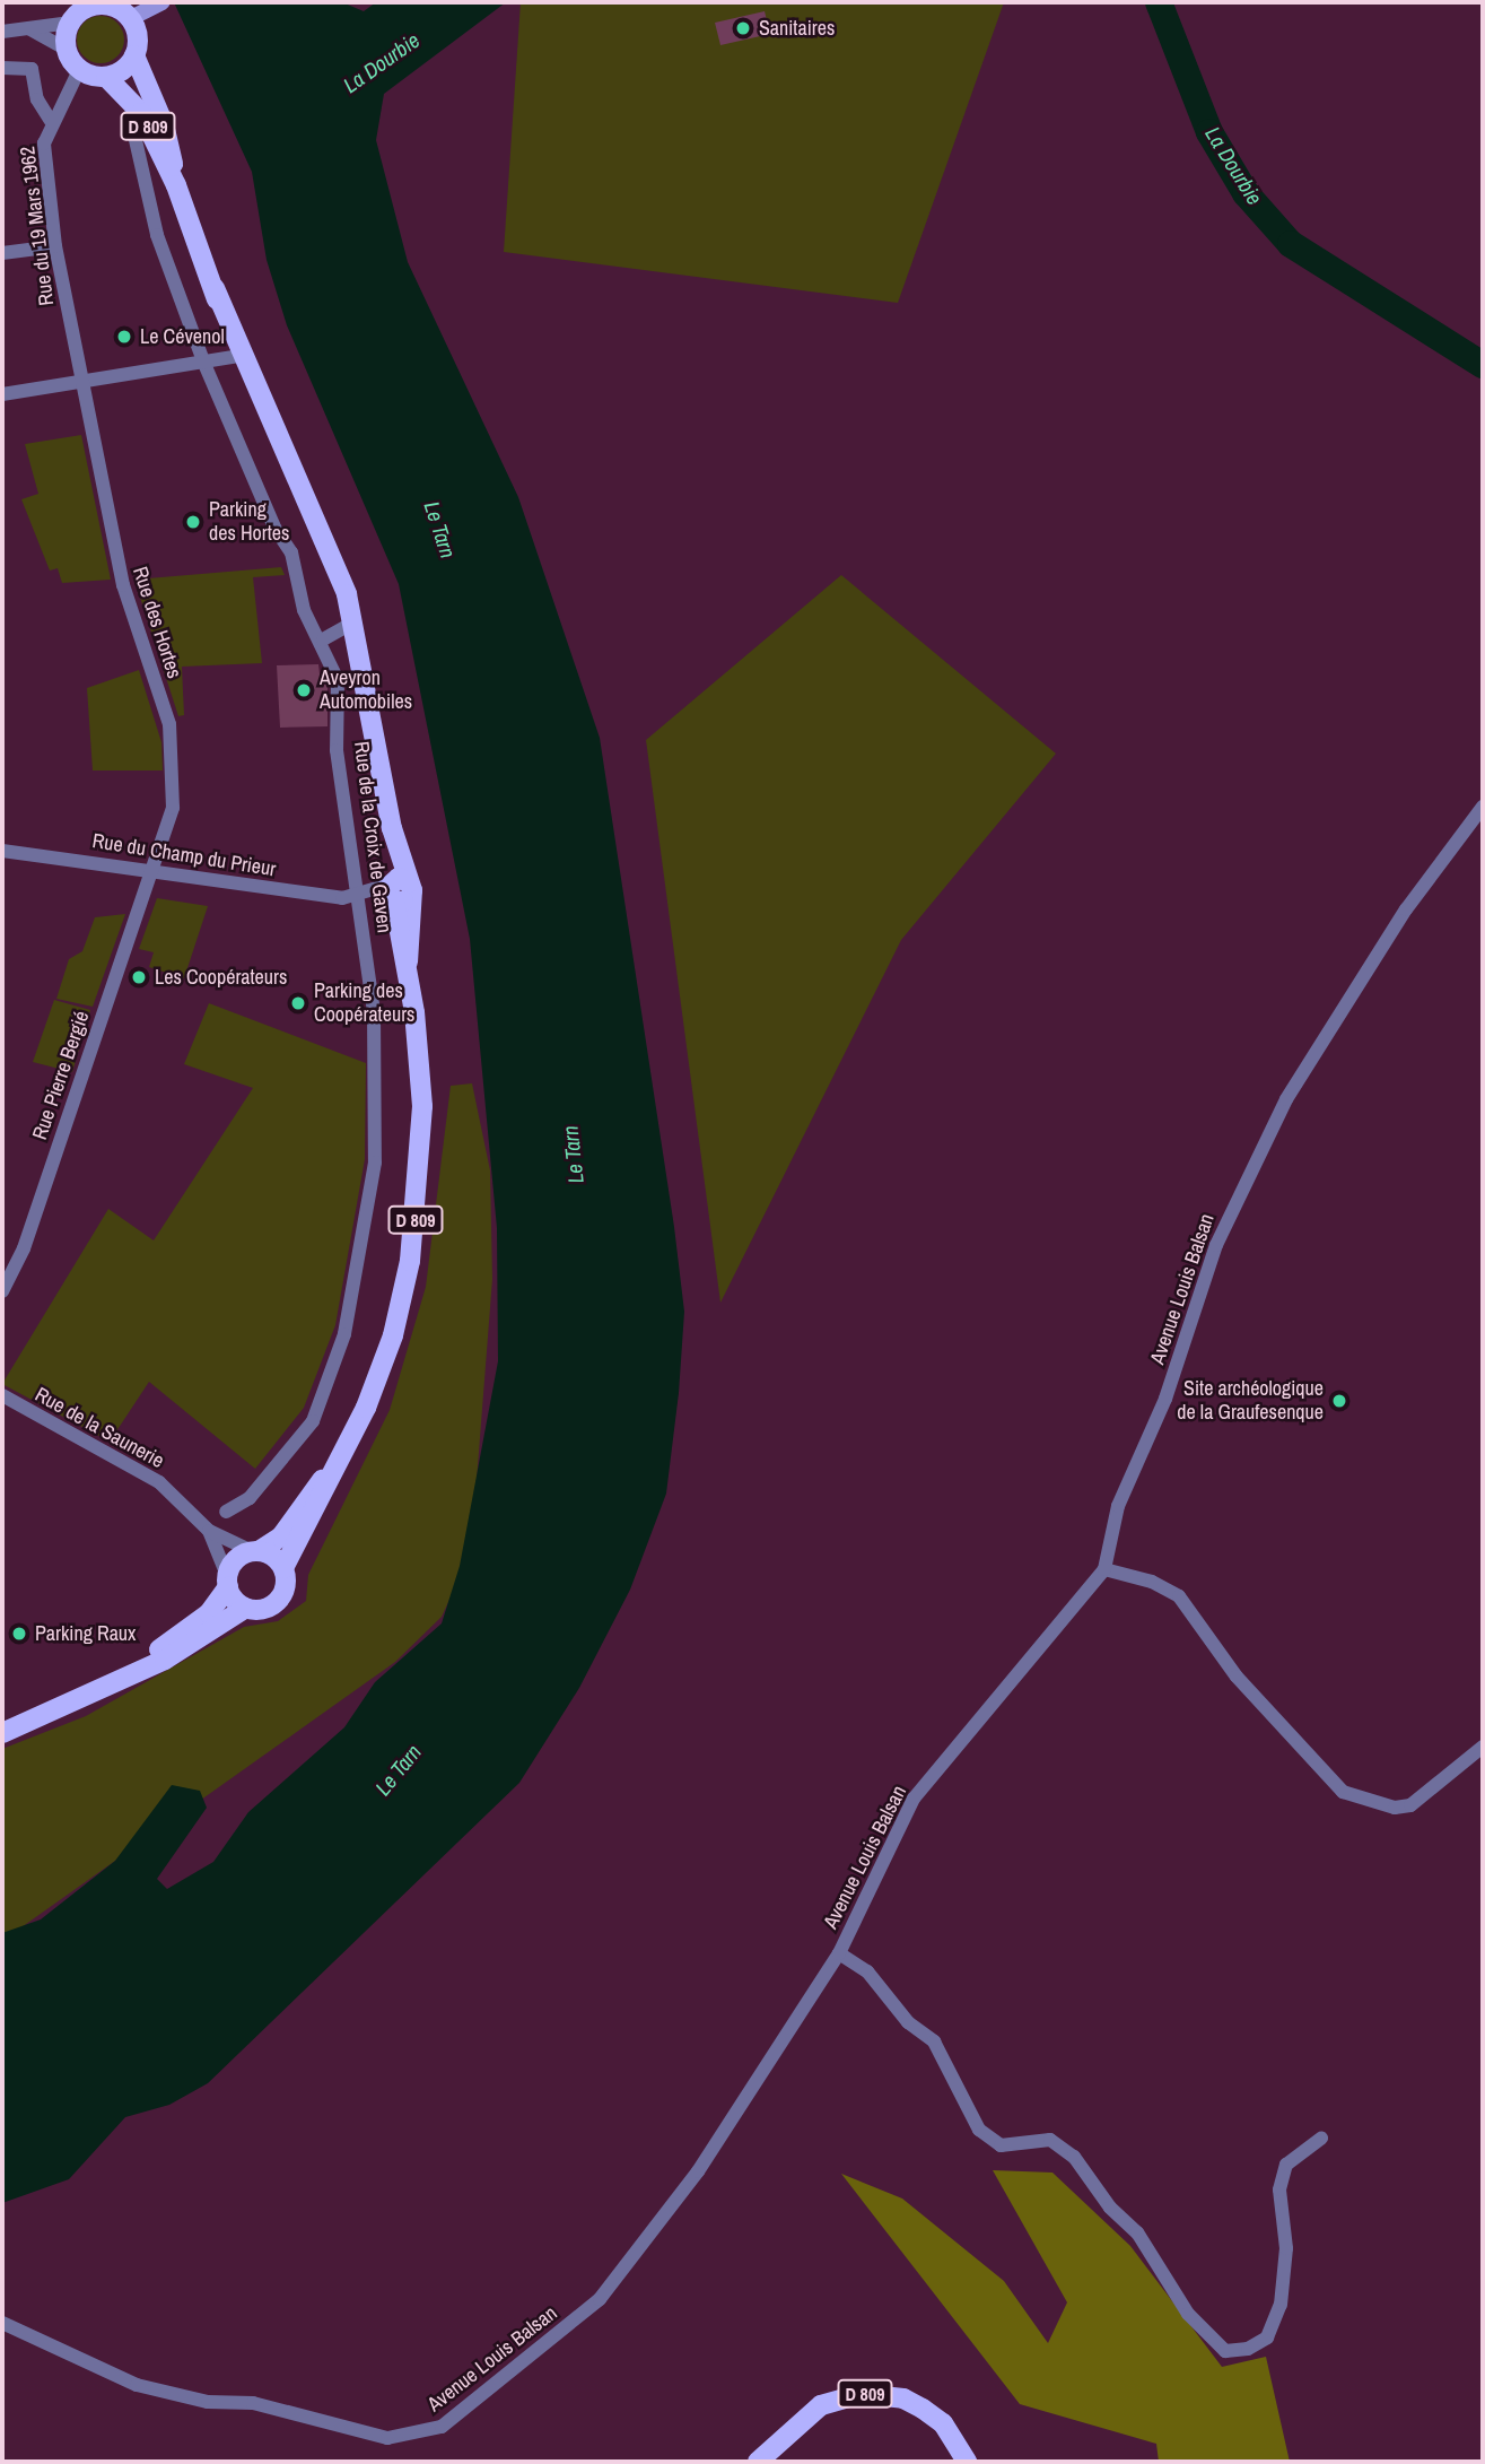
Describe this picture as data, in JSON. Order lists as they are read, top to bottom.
{
  "streets": {
    "main road": ["D 809"],
    "street": [
      "Rue du 19 Mars 1962",
      "Rue des Hortes",
      "Rue de la Croix de Gaven",
      "Rue du Champ du Prieur",
      "Rue Pierre Bergié",
      "Avenue Louis Balsan",
      "Rue de la Saunerie"
    ]
  },
  "crossings": [
    ["D 809", "Rue du 19 Mars 1962"],
    ["D 809", "Rue du Champ du Prieur"],
    ["D 809", "Rue de la Saunerie"],
    ["Rue du 19 Mars 1962", "Rue des Hortes"],
    ["Rue des Hortes", "Rue du Champ du Prieur"],
    ["Rue des Hortes", "Rue Pierre Bergié"],
    ["Rue de la Croix de Gaven", "Rue du Champ du Prieur"],
    ["Rue du Champ du Prieur", "Rue Pierre Bergié"]
  ],
  "water": ["La Dourbie", "Le Tarn"],
  "places": [
    "Sanitaires",
    "Le Cévenol",
    "Parking des Hortes",
    "Aveyron Automobiles",
    "Les Coopérateurs",
    "Parking des Coopérateurs",
    "Site archéologique de la Graufesenque",
    "Parking Raux"
  ]
}
